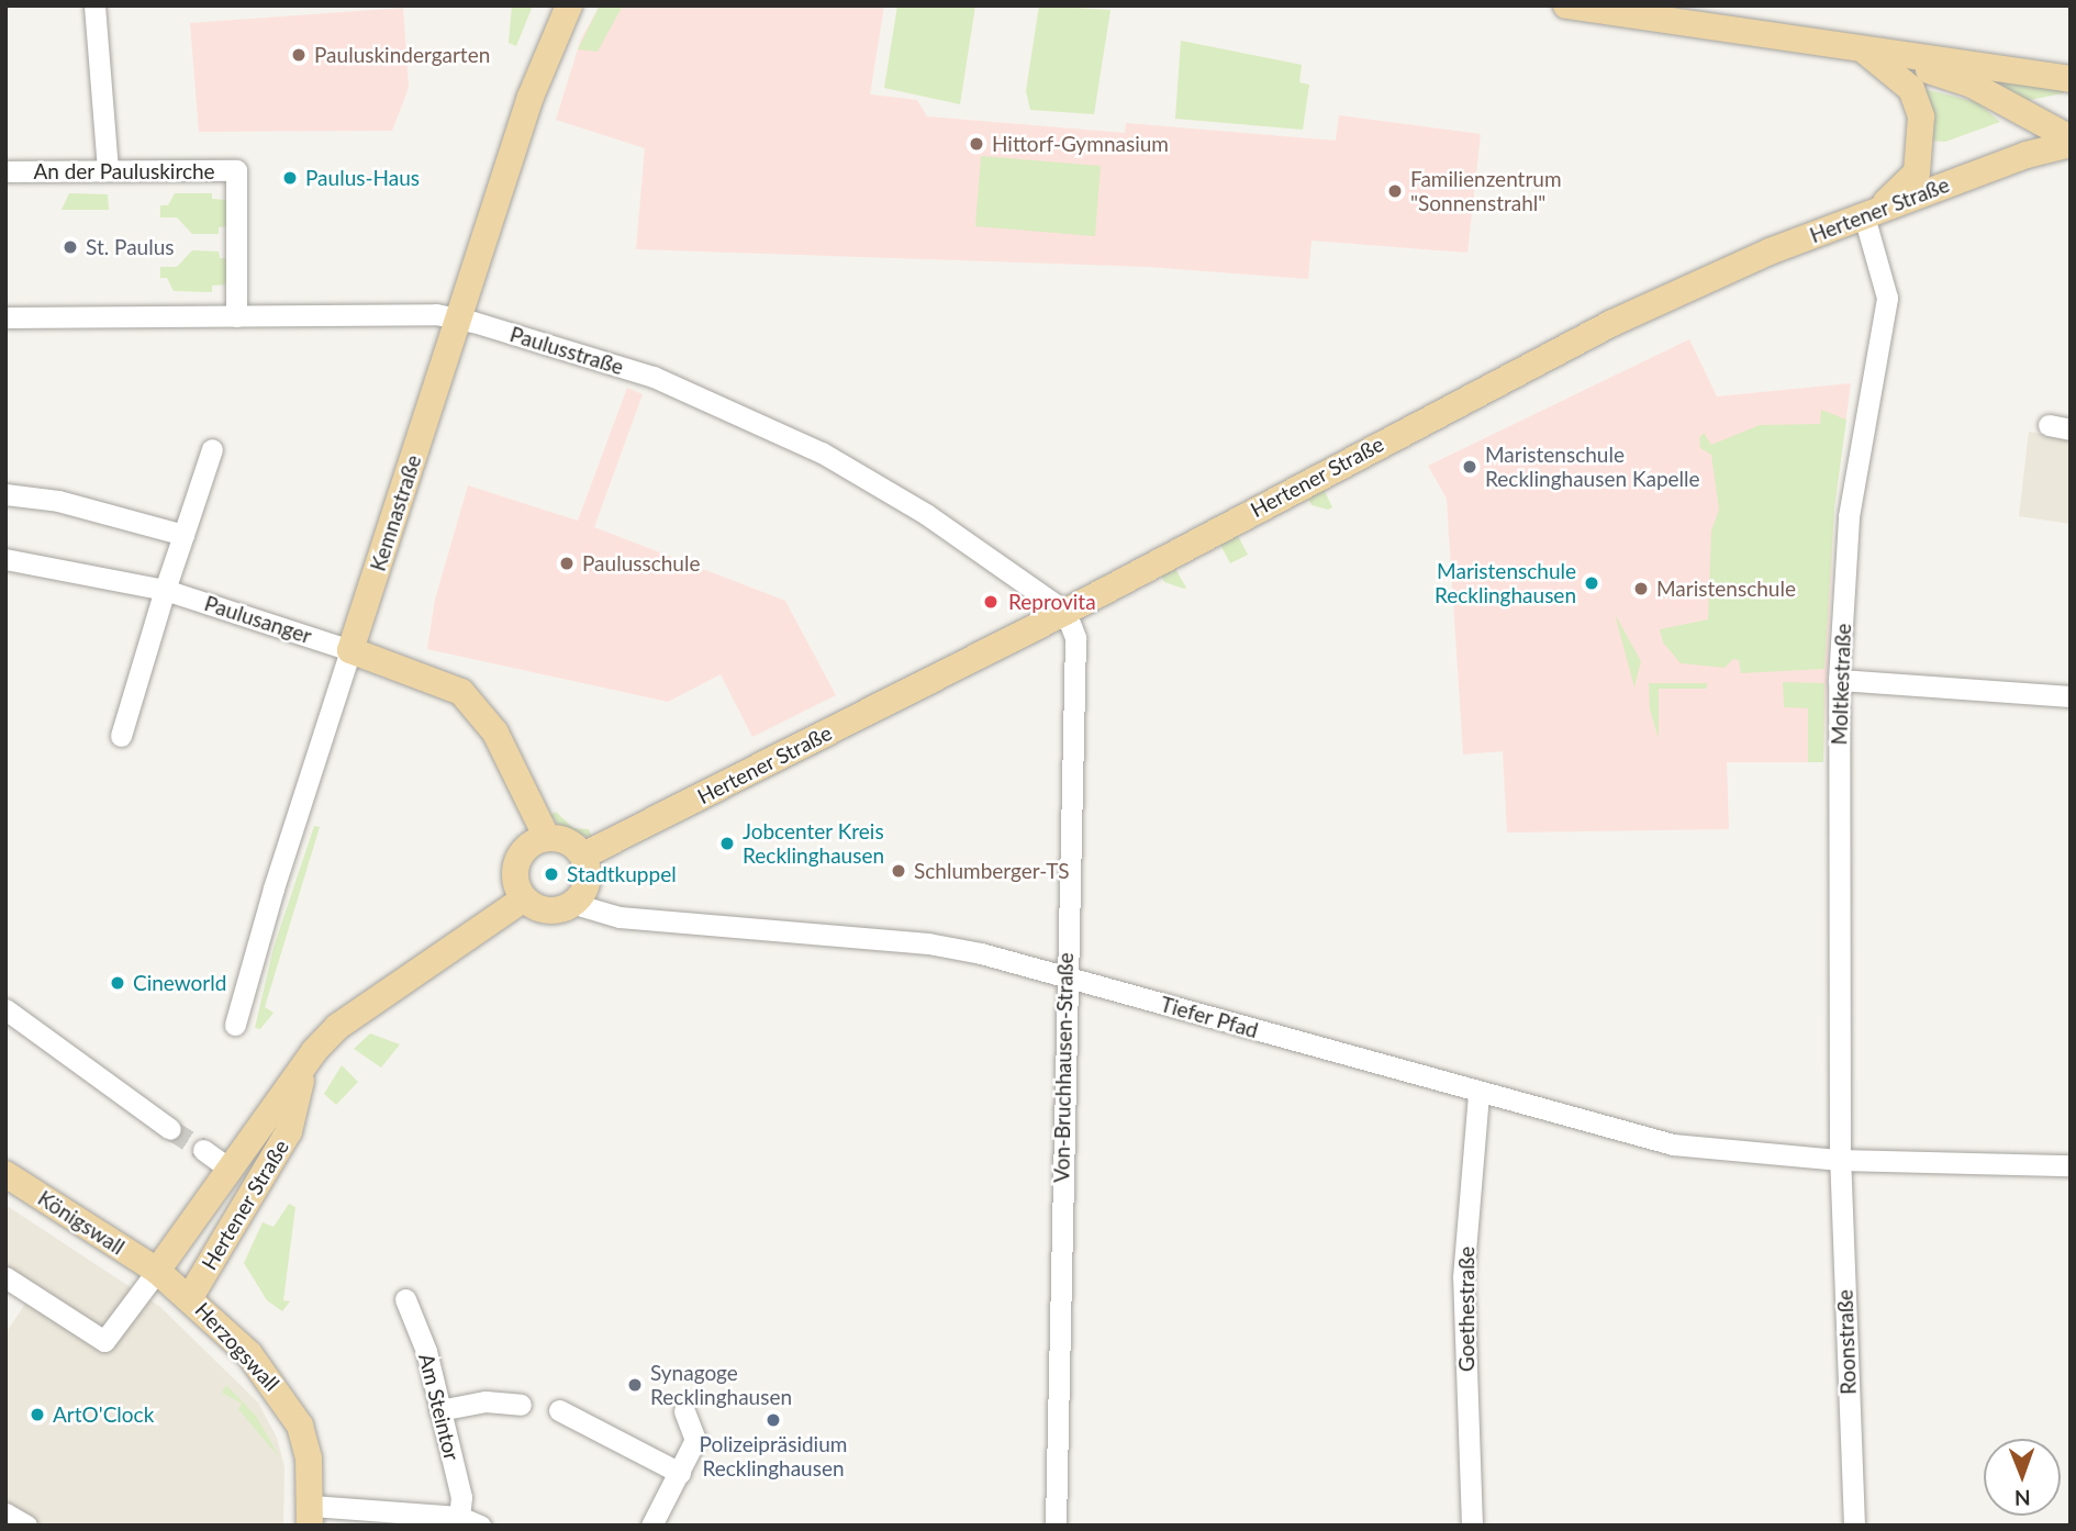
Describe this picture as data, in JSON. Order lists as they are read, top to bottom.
{
  "streets": {
    "main road": [
      "Hertener Straße",
      "Kemnastraße",
      "Königswall",
      "Herzogswall"
    ],
    "street": [
      "An der Pauluskirche",
      "Paulusstraße",
      "Paulusanger",
      "Moltkestraße",
      "Tiefer Pfad",
      "Von-Bruchhausen-Straße",
      "Goethestraße",
      "Roonstraße",
      "Am Steintor"
    ]
  },
  "crossings": [
    ["An der Pauluskirche", "Paulusstraße"],
    ["Hertener Straße", "Paulusstraße"],
    ["Hertener Straße", "Moltkestraße"],
    ["Hertener Straße", "Tiefer Pfad"],
    ["Hertener Straße", "Von-Bruchhausen-Straße"],
    ["Hertener Straße", "Königswall"],
    ["Hertener Straße", "Herzogswall"],
    ["Paulusstraße", "Kemnastraße"],
    ["Paulusstraße", "Von-Bruchhausen-Straße"],
    ["Kemnastraße", "Paulusanger"],
    ["Moltkestraße", "Tiefer Pfad"],
    ["Moltkestraße", "Roonstraße"],
    ["Tiefer Pfad", "Von-Bruchhausen-Straße"],
    ["Tiefer Pfad", "Goethestraße"],
    ["Tiefer Pfad", "Roonstraße"],
    ["Königswall", "Herzogswall"]
  ],
  "places": [
    "Pauluskindergarten",
    "Hittorf-Gymnasium",
    "Paulus-Haus",
    "Familienzentrum \"Sonnenstrahl\"",
    "St. Paulus",
    "Maristenschule Recklinghausen Kapelle",
    "Paulusschule",
    "Maristenschule Recklinghausen",
    "Maristenschule",
    "Reprovita",
    "Jobcenter Kreis Recklinghausen",
    "Schlumberger-TS",
    "Stadtkuppel",
    "Cineworld",
    "Synagoge Recklinghausen",
    "ArtO'Clock",
    "Polizeipräsidium Recklinghausen"
  ],
  "north": "bottom"
}
